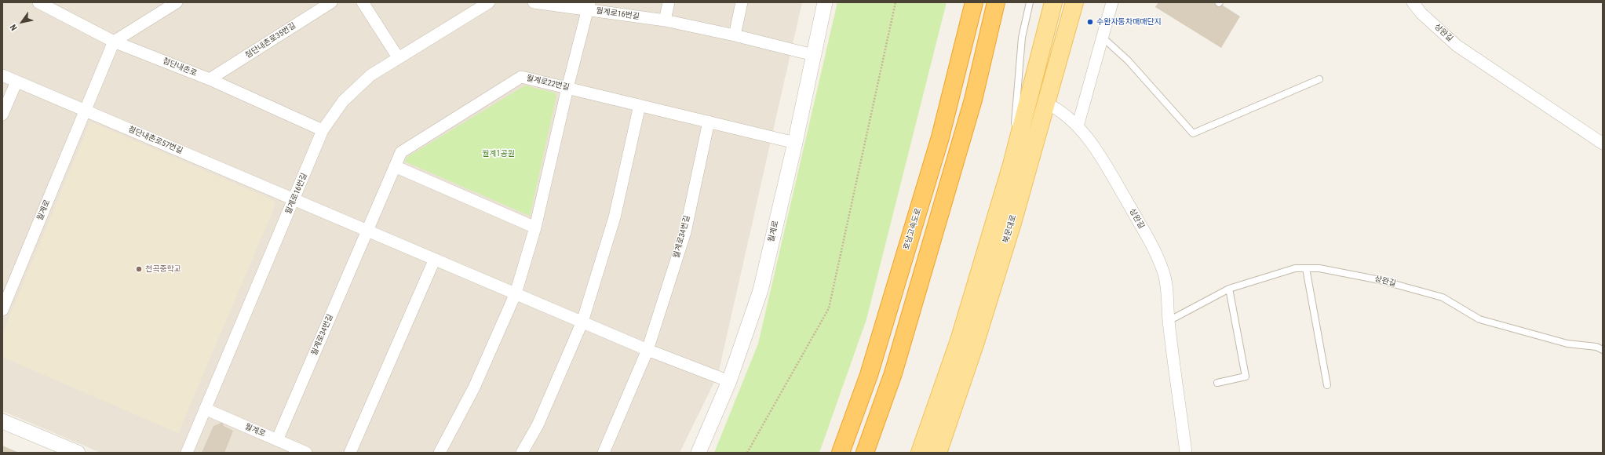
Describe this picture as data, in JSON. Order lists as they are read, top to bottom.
{
  "streets": {
    "highway": ["호남고속도로"],
    "main road": ["북문대로"],
    "street": [
      "월계로16번길",
      "상완길",
      "첨단내촌로35번길",
      "첨단내촌로",
      "월계로22번길",
      "첨단내촌로57번길",
      "월계로",
      "월계로34번길"
    ]
  },
  "crossings": [
    ["월계로16번길", "첨단내촌로"],
    ["월계로16번길", "첨단내촌로57번길"],
    ["월계로16번길", "월계로"],
    ["상완길", "북문대로"],
    ["첨단내촌로35번길", "첨단내촌로"],
    ["첨단내촌로", "월계로"],
    ["월계로22번길", "월계로"],
    ["월계로22번길", "월계로34번길"],
    ["첨단내촌로57번길", "월계로"],
    ["월계로", "월계로34번길"]
  ],
  "parks": ["월계1공원"],
  "places": ["수완자동차매매단지", "천곡중학교"],
  "north": "bottom left"
}
